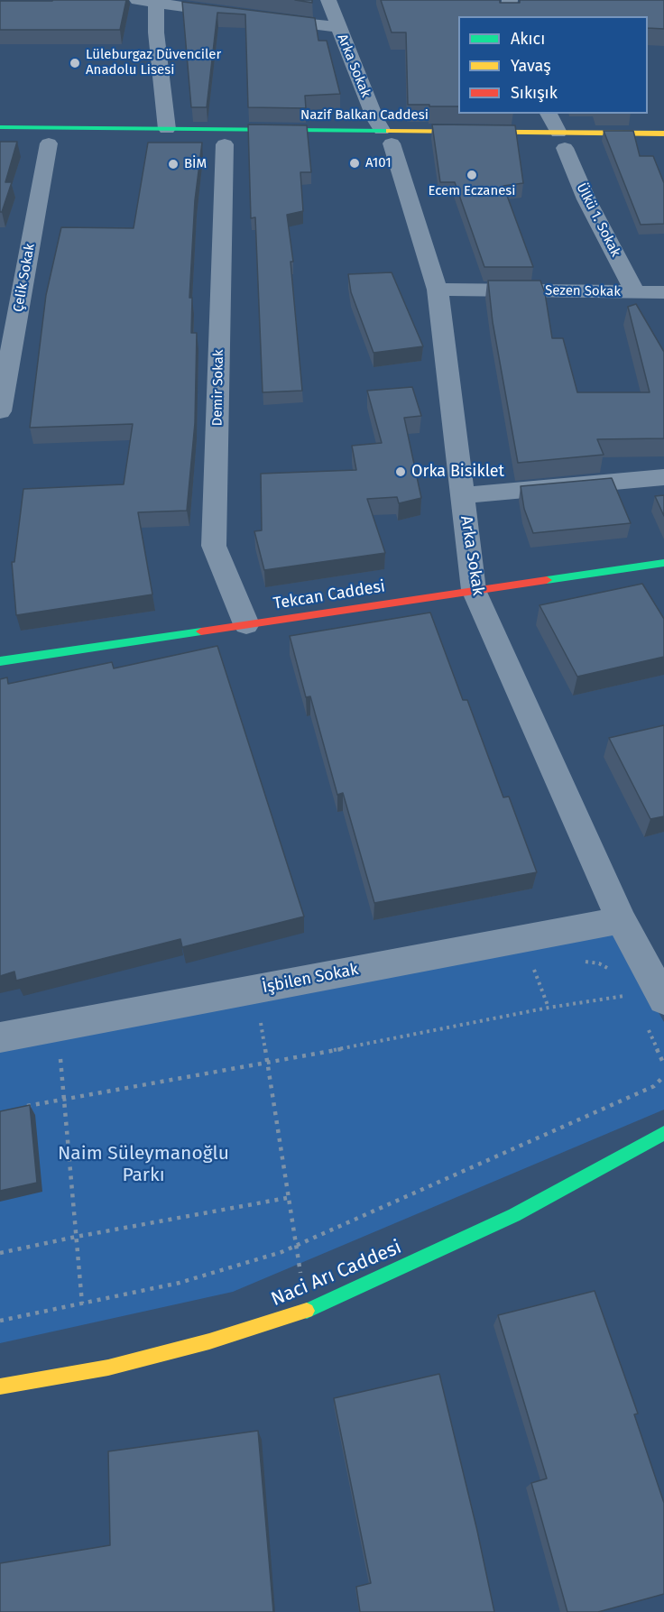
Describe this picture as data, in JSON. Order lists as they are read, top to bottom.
{
  "streets": {
    "street": [
      "Arka Sokak",
      "Nazif Balkan Caddesi",
      "Ülkü 1. Sokak",
      "Çelik Sokak",
      "Sezen Sokak",
      "Demir Sokak",
      "Tekcan Caddesi",
      "İşbilen Sokak",
      "Naci Arı Caddesi"
    ]
  },
  "crossings": [
    ["Arka Sokak", "Nazif Balkan Caddesi"],
    ["Arka Sokak", "Sezen Sokak"],
    ["Arka Sokak", "Tekcan Caddesi"],
    ["Arka Sokak", "İşbilen Sokak"],
    ["Nazif Balkan Caddesi", "Ülkü 1. Sokak"],
    ["Ülkü 1. Sokak", "Sezen Sokak"],
    ["Demir Sokak", "Tekcan Caddesi"]
  ],
  "parks": ["Naim Süleymanoğlu Parkı"],
  "places": [
    "Lüleburgaz Düvenciler Anadolu Lisesi",
    "A101",
    "BİM",
    "Ecem Eczanesi",
    "Orka Bisiklet"
  ],
  "legend": ["Akıcı", "Yavaş", "Sıkışık"]
}
